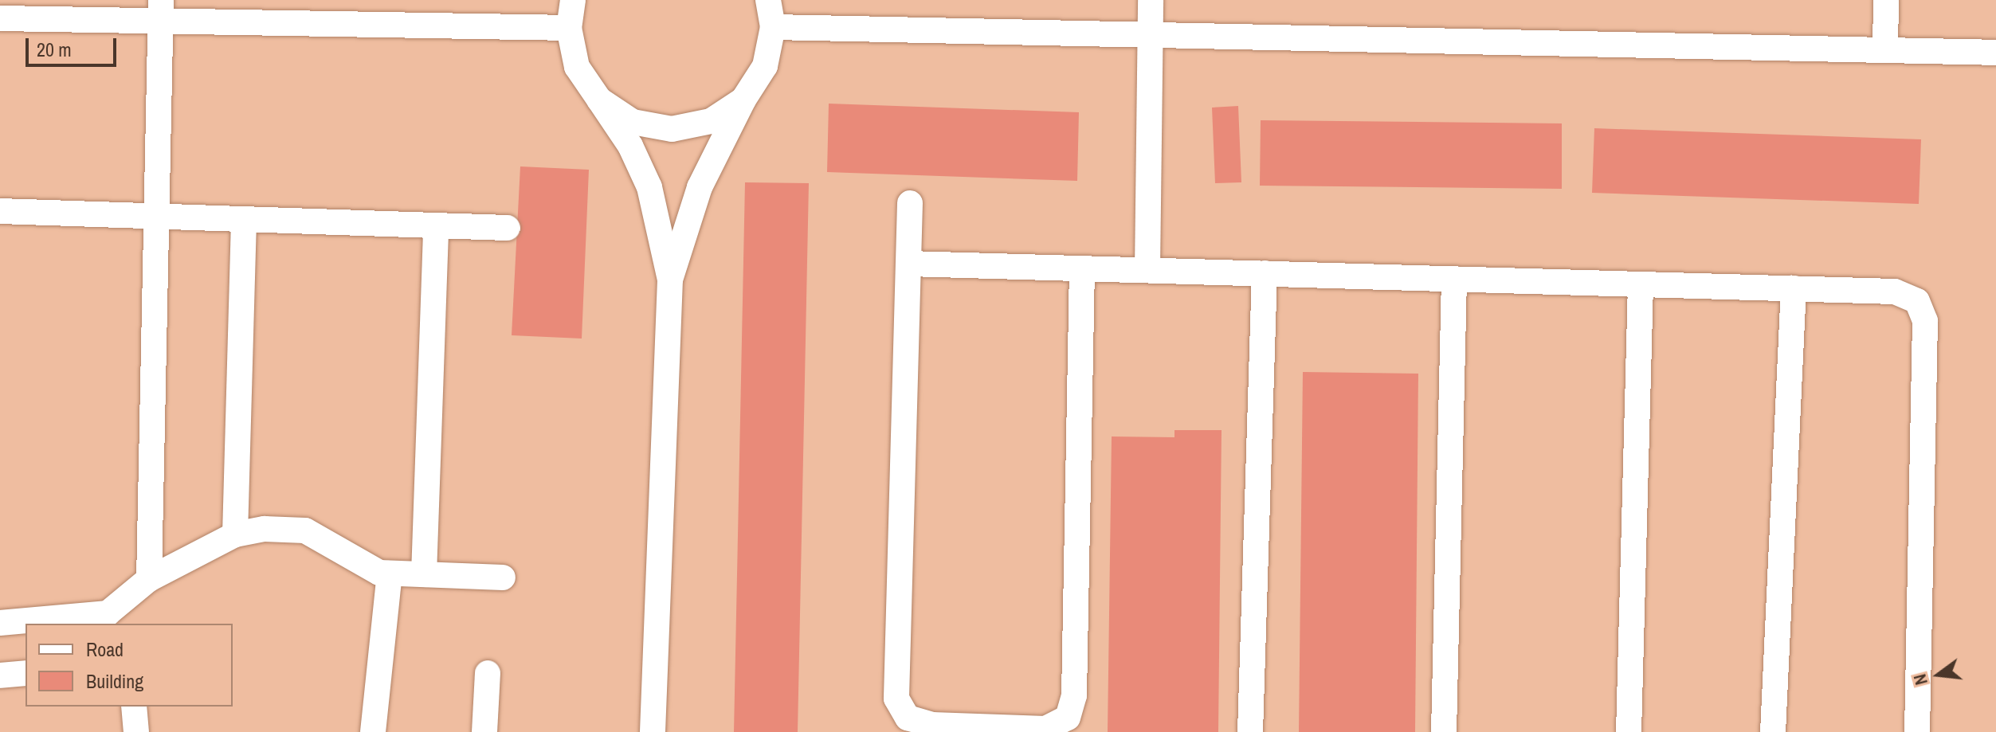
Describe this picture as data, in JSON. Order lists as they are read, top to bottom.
{
  "legend": ["Road", "Building"],
  "scale_bar": "20 m",
  "north": "left"
}
